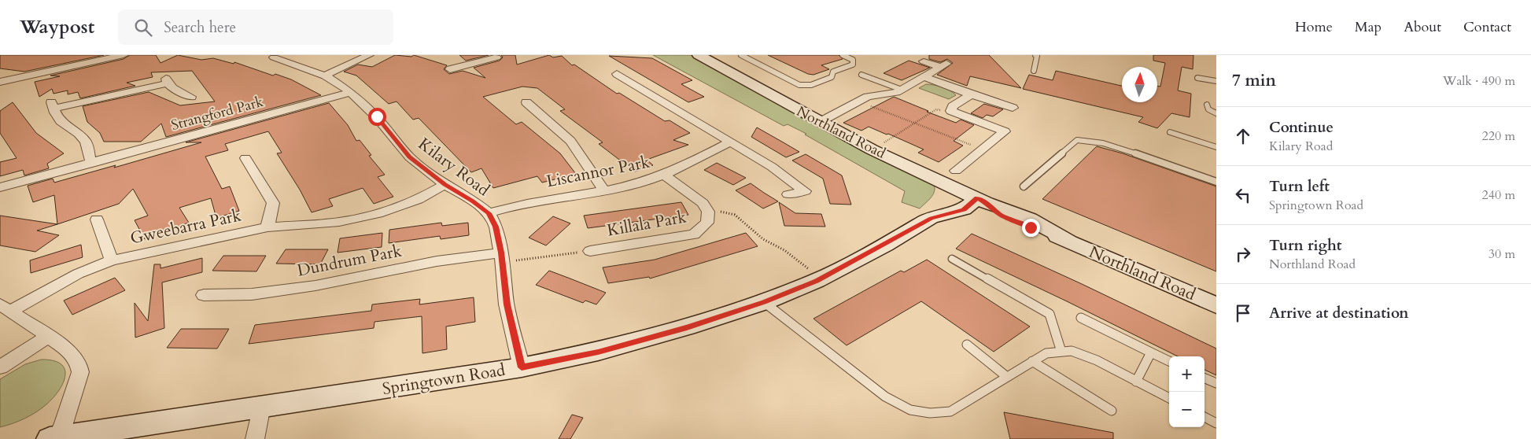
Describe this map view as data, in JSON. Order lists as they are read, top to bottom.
{
  "streets": {
    "main road": ["Northland Road", "Springtown Road"],
    "street": [
      "Strangford Park",
      "Kilary Road",
      "Liscannor Park",
      "Killala Park",
      "Gweebarra Park",
      "Dundrum Park"
    ]
  },
  "crossings": [
    ["Strangford Park", "Kilary Road"],
    ["Northland Road", "Springtown Road"],
    ["Kilary Road", "Liscannor Park"],
    ["Kilary Road", "Gweebarra Park"],
    ["Kilary Road", "Dundrum Park"],
    ["Kilary Road", "Springtown Road"],
    ["Liscannor Park", "Killala Park"]
  ],
  "north": "top",
  "page": {
    "header": "Waypost",
    "search": "Search here",
    "nav": [
      "Home",
      "Map",
      "About",
      "Contact"
    ],
    "heading": ["7 min", "Walk · 490 m"],
    "list": [
      ["Continue", "Kilary Road", "220 m"],
      ["Turn left", "Springtown Road", "240 m"],
      ["Turn right", "Northland Road", "30 m"],
      "Arrive at destination"
    ],
    "map_buttons": ["+", "−"]
  }
}
